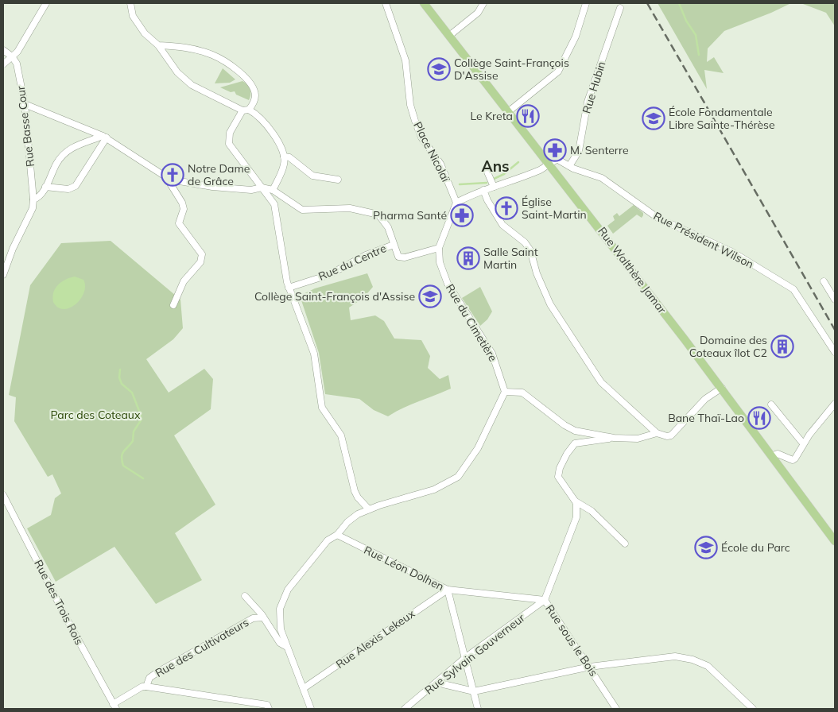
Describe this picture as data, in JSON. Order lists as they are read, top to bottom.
{
  "streets": {
    "main road": ["Rue Walthère Jamar"],
    "street": [
      "Rue Hubin",
      "Rue Basse Cour",
      "Place Nicolaï",
      "Rue Président Wilson",
      "Rue du Centre",
      "Rue du Cimetière",
      "Rue Léon Dolhen",
      "Rue des Trois Rois",
      "Rue Alexis Lekeux",
      "Rue sous le Bois",
      "Rue des Cultivateurs",
      "Rue Sylvain Gouverneur"
    ]
  },
  "crossings": [
    ["Rue Hubin", "Rue Président Wilson"],
    ["Rue Président Wilson", "Rue Walthère Jamar"],
    ["Rue Léon Dolhen", "Rue Alexis Lekeux"],
    ["Rue Léon Dolhen", "Rue sous le Bois"],
    ["Rue Léon Dolhen", "Rue Sylvain Gouverneur"],
    ["Rue sous le Bois", "Rue Sylvain Gouverneur"]
  ],
  "districts": ["Ans"],
  "parks": ["Parc des Coteaux"],
  "places": {
    "school or university": [
      "Collège Saint-François D'Assise",
      "École Fondamentale Libre Sainte-Thérèse",
      "Collège Saint-François d'Assise",
      "École du Parc"
    ],
    "restaurant": ["Le Kreta", "Bane Thaï-Lao"],
    "pharmacy": ["M. Senterre", "Pharma Santé"],
    "church": ["Notre Dame de Grâce", "Église Saint-Martin"],
    "building": ["Salle Saint Martin", "Domaine des Coteaux îlot C2"]
  }
}
